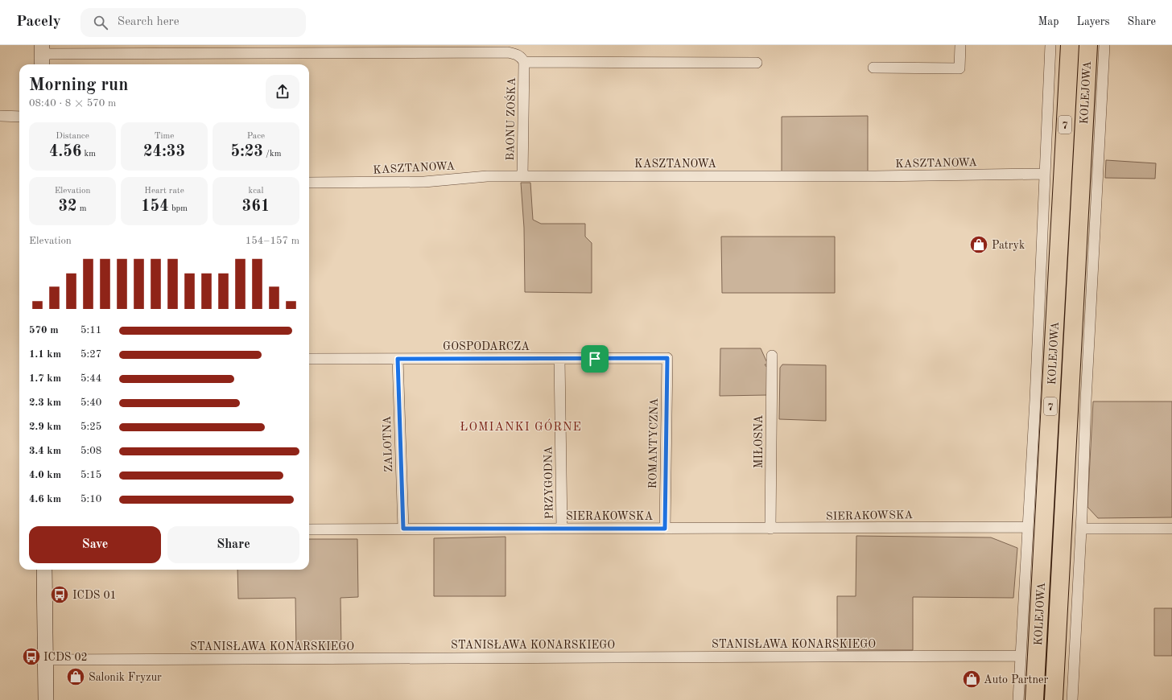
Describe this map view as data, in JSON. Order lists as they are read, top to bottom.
{
  "streets": {
    "highway": ["KOLEJOWA", "7"],
    "street": [
      "BAONU ZOŚKA",
      "KASZTANOWA",
      "GOSPODARCZA",
      "MIŁOSNA",
      "ROMANTYCZNA",
      "ZALOTNA",
      "PRZYGODNA",
      "SIERAKOWSKA",
      "STANISŁAWA KONARSKIEGO"
    ]
  },
  "crossings": [
    ["KOLEJOWA", "KASZTANOWA"],
    ["KOLEJOWA", "SIERAKOWSKA"],
    ["KOLEJOWA", "STANISŁAWA KONARSKIEGO"],
    ["BAONU ZOŚKA", "KASZTANOWA"],
    ["GOSPODARCZA", "ROMANTYCZNA"],
    ["GOSPODARCZA", "ZALOTNA"],
    ["GOSPODARCZA", "PRZYGODNA"],
    ["MIŁOSNA", "SIERAKOWSKA"],
    ["ROMANTYCZNA", "SIERAKOWSKA"],
    ["ZALOTNA", "SIERAKOWSKA"],
    ["PRZYGODNA", "SIERAKOWSKA"]
  ],
  "districts": ["ŁOMIANKI GÓRNE"],
  "places": {
    "shop": ["Patryk", "Salonik Fryzur", "Auto Partner"],
    "bus stop": ["ICDS 01", "ICDS 02"]
  },
  "page": {
    "header": "Pacely",
    "search": "Search here",
    "nav": ["Map", "Layers", "Share"],
    "heading": ["Morning run", "08:40 · 8 × 570 m"],
    "stats": [
      ["Distance", "4.56 km"],
      ["Time", "24:33"],
      ["Pace", "5:23 /km"],
      ["Elevation", "32 m"],
      ["Heart rate", "154 bpm"],
      ["kcal", "361"]
    ],
    "chart": ["Elevation", "154–157 m"],
    "list": [
      {
        "name": "570 m",
        "note": "5:11"
      },
      {
        "name": "1.1 km",
        "note": "5:27"
      },
      {
        "name": "1.7 km",
        "note": "5:44"
      },
      {
        "name": "2.3 km",
        "note": "5:40"
      },
      {
        "name": "2.9 km",
        "note": "5:25"
      },
      {
        "name": "3.4 km",
        "note": "5:08"
      },
      {
        "name": "4.0 km",
        "note": "5:15"
      },
      {
        "name": "4.6 km",
        "note": "5:10"
      }
    ],
    "buttons": ["Save", "Share"]
  }
}
